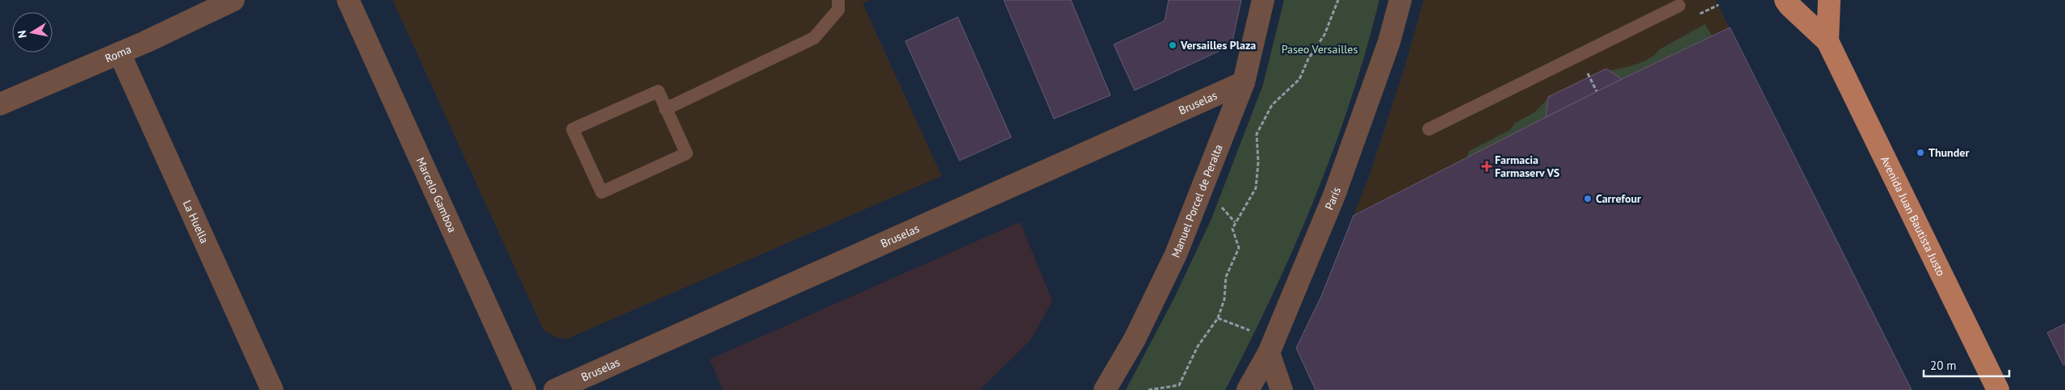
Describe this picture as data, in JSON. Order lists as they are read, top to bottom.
{
  "streets": {
    "main road": ["Avenida Juan Bautista Justo"],
    "street": [
      "Roma",
      "Bruselas",
      "Marcelo Gamboa",
      "París",
      "Manuel Porcel de Peralta",
      "La Huella"
    ]
  },
  "crossings": [
    ["Roma", "La Huella"],
    ["Bruselas", "Manuel Porcel de Peralta"]
  ],
  "parks": ["Paseo Versailles"],
  "places": {
    "other": ["Versailles Plaza", "Thunder", "Carrefour"],
    "health": ["Farmacia Farmaserv VS"]
  },
  "scale_bar": "20 m",
  "north": "left"
}
